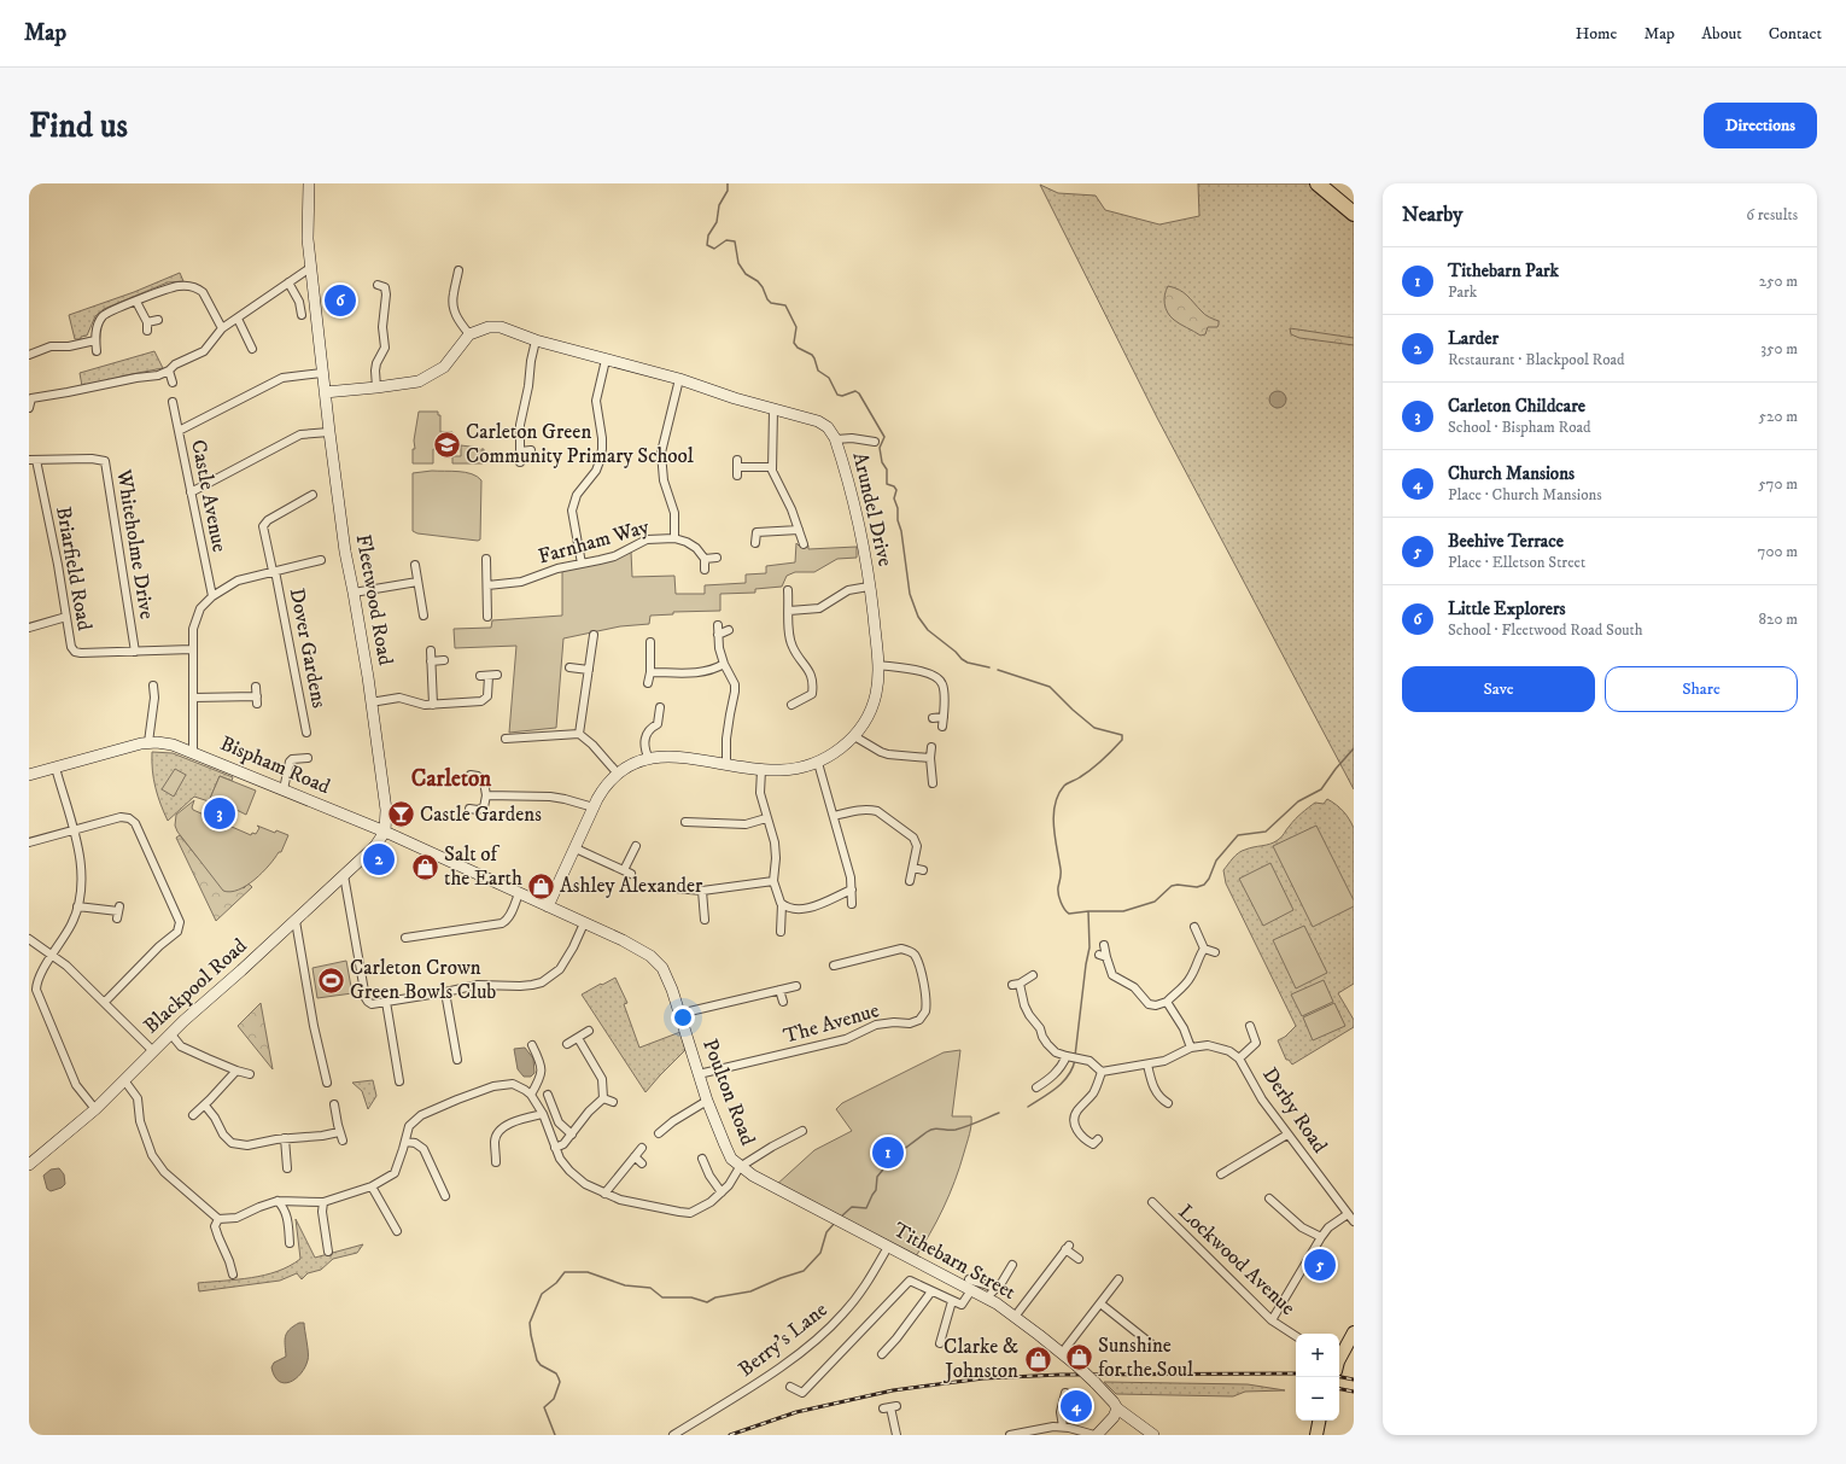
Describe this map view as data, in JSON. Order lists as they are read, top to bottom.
{
  "streets": {
    "main road": [
      "Arundel Drive",
      "Fleetwood Road",
      "Bispham Road",
      "Blackpool Road",
      "Poulton Road",
      "Tithebarn Street"
    ],
    "street": [
      "Castle Avenue",
      "Farnham Way",
      "Whiteholme Drive",
      "Briarfield Road",
      "Dover Gardens",
      "The Avenue",
      "Derby Road",
      "Lockwood Avenue",
      "Berry's Lane"
    ]
  },
  "crossings": [
    ["Arundel Drive", "Poulton Road"],
    ["Whiteholme Drive", "Briarfield Road"],
    ["Fleetwood Road", "Bispham Road"],
    ["Fleetwood Road", "Blackpool Road"],
    ["Fleetwood Road", "Poulton Road"],
    ["Bispham Road", "Blackpool Road"],
    ["Bispham Road", "Poulton Road"],
    ["Blackpool Road", "Poulton Road"],
    ["The Avenue", "Poulton Road"],
    ["Poulton Road", "Tithebarn Street"],
    ["Tithebarn Street", "Berry's Lane"]
  ],
  "districts": ["Carleton"],
  "places": {
    "school or university": ["Carleton Green Community Primary School"],
    "bar": ["Castle Gardens"],
    "shop": [
      "Salt of the Earth",
      "Ashley Alexander",
      "Sunshine for the Soul",
      "Clarke & Johnston"
    ],
    "sports": ["Carleton Crown Green Bowls Club"]
  },
  "page": {
    "header": "Map",
    "nav": [
      "Home",
      "Map",
      "About",
      "Contact"
    ],
    "buttons": [
      "Directions",
      ["Save", "Share"]
    ],
    "title": "Find us",
    "heading": ["Nearby", "6 results"],
    "list": [
      {
        "mark": "1",
        "name": "Tithebarn Park",
        "note": "Park",
        "value": "250 m"
      },
      {
        "mark": "2",
        "name": "Larder",
        "note": "Restaurant · Blackpool Road",
        "value": "350 m"
      },
      {
        "mark": "3",
        "name": "Carleton Childcare",
        "note": "School · Bispham Road",
        "value": "520 m"
      },
      {
        "mark": "4",
        "name": "Church Mansions",
        "note": "Place · Church Mansions",
        "value": "570 m"
      },
      {
        "mark": "5",
        "name": "Beehive Terrace",
        "note": "Place · Elletson Street",
        "value": "700 m"
      },
      {
        "mark": "6",
        "name": "Little Explorers",
        "note": "School · Fleetwood Road South",
        "value": "820 m"
      }
    ],
    "pins": [
      "6",
      "3",
      "2",
      "1",
      "5",
      "4"
    ],
    "map_buttons": ["+", "−"]
  }
}
